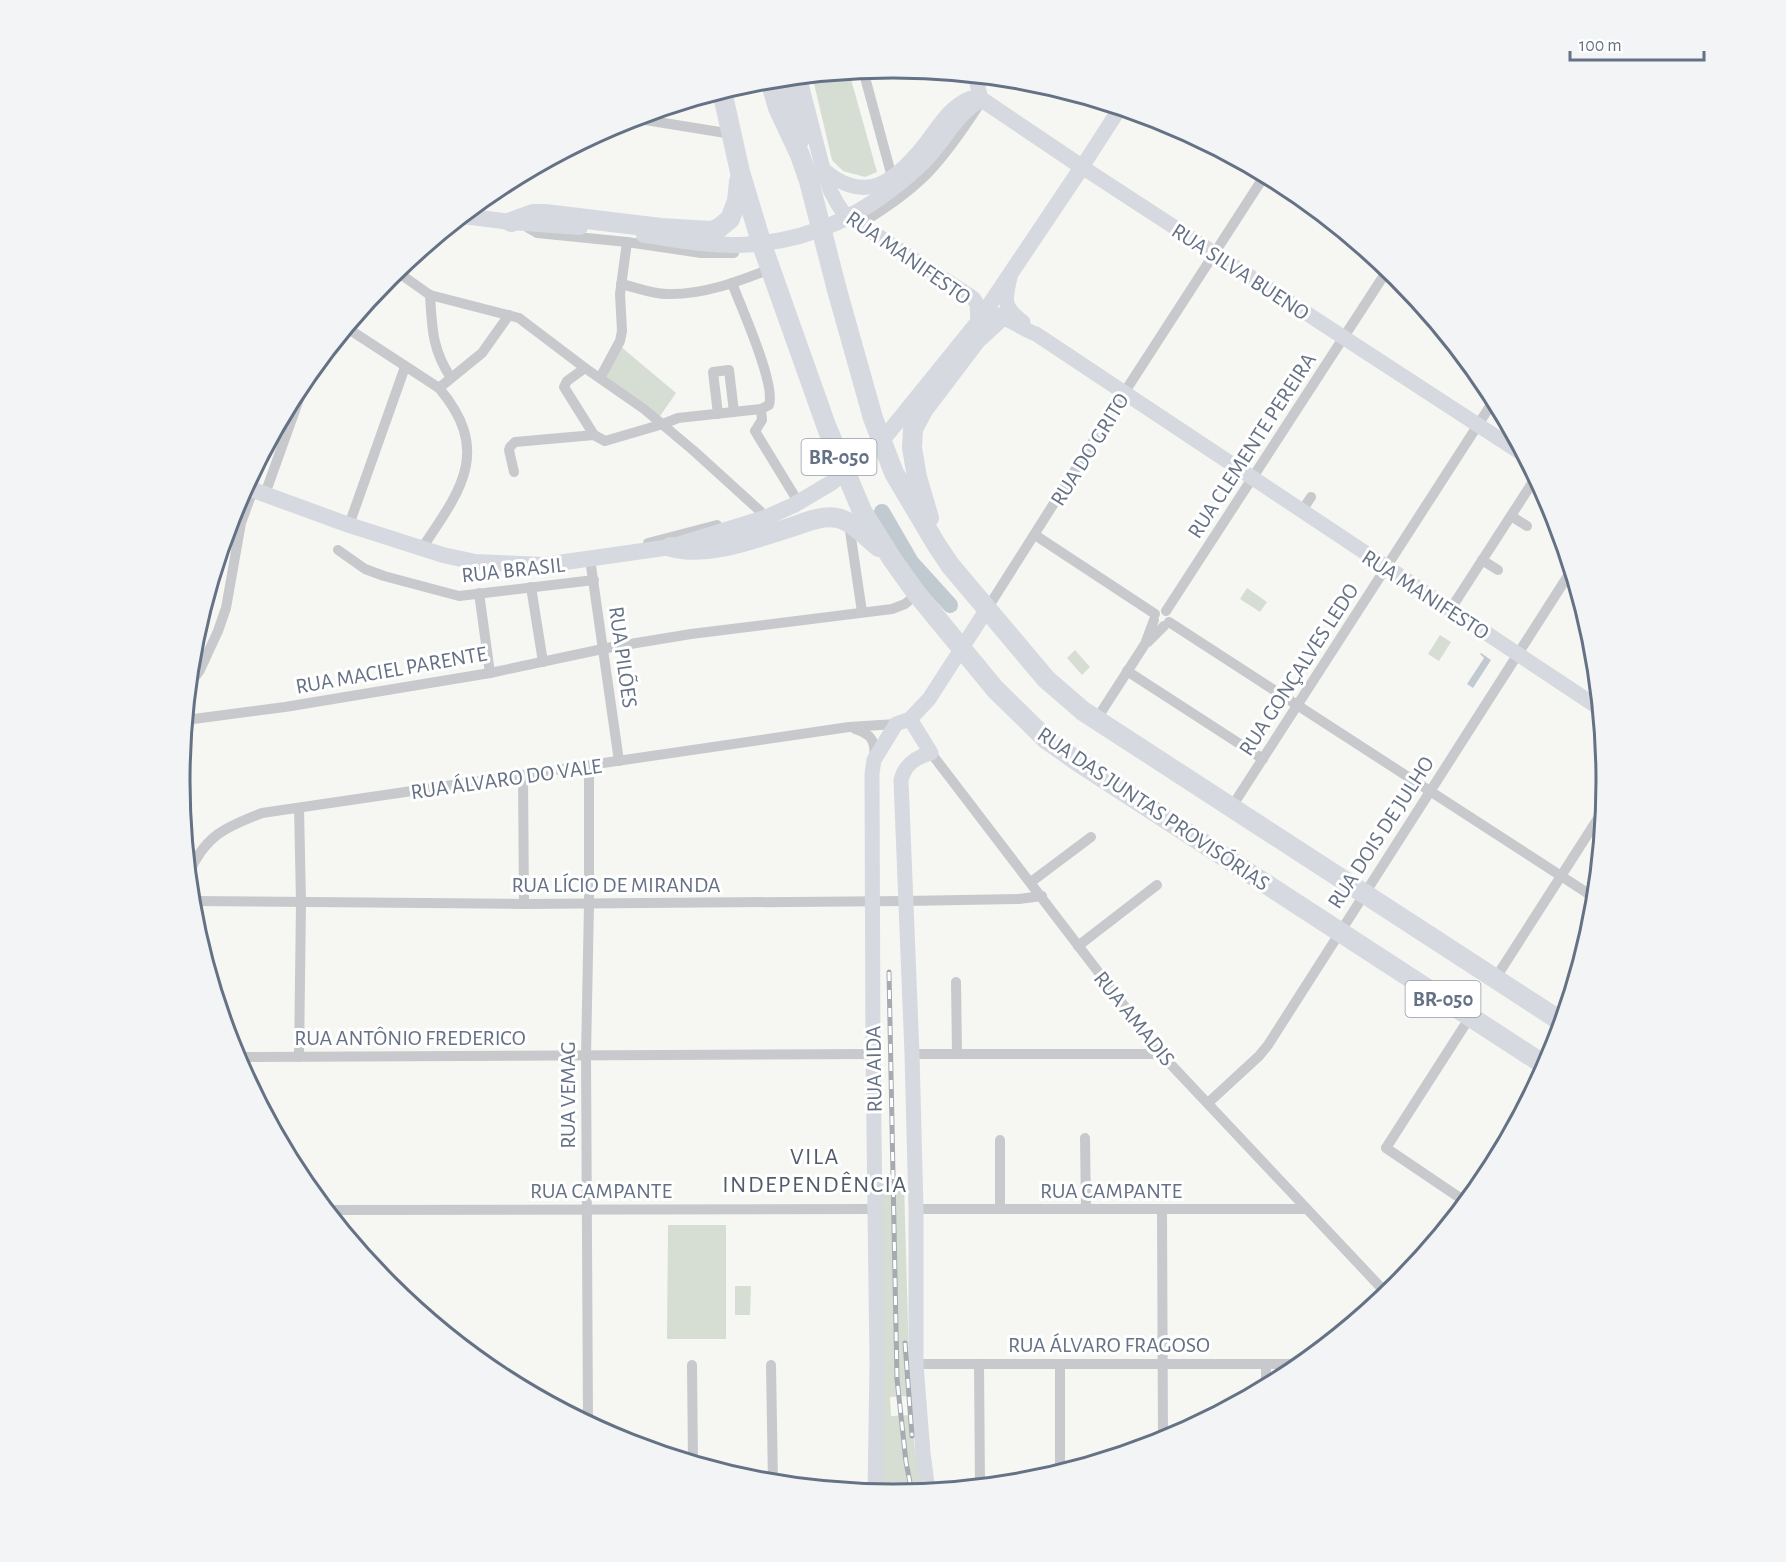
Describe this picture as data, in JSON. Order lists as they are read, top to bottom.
{
  "streets": {
    "highway": ["BR-050", "RUA DAS JUNTAS PROVISÓRIAS"],
    "main road": [
      "RUA MANIFESTO",
      "RUA SILVA BUENO",
      "RUA DO GRITO",
      "RUA AMADIS",
      "RUA AIDA"
    ],
    "street": [
      "RUA CLEMENTE PEREIRA",
      "RUA BRASIL",
      "RUA PILÕES",
      "RUA MACIEL PARENTE",
      "RUA GONÇALVES LEDO",
      "RUA ÁLVARO DO VALE",
      "RUA DOIS DE JULHO",
      "RUA LÍCIO DE MIRANDA",
      "RUA ANTÔNIO FREDERICO",
      "RUA VEMAG",
      "RUA CAMPANTE",
      "RUA ÁLVARO FRAGOSO"
    ]
  },
  "crossings": [
    ["RUA MANIFESTO", "RUA CLEMENTE PEREIRA"],
    ["RUA MANIFESTO", "RUA DO GRITO"],
    ["RUA MANIFESTO", "RUA GONÇALVES LEDO"],
    ["RUA MANIFESTO", "RUA DOIS DE JULHO"],
    ["RUA SILVA BUENO", "RUA CLEMENTE PEREIRA"],
    ["RUA SILVA BUENO", "RUA DO GRITO"],
    ["RUA SILVA BUENO", "RUA GONÇALVES LEDO"],
    ["RUA CLEMENTE PEREIRA", "RUA DAS JUNTAS PROVISÓRIAS"],
    ["RUA DO GRITO", "RUA ÁLVARO DO VALE"],
    ["RUA DO GRITO", "RUA DAS JUNTAS PROVISÓRIAS"],
    ["RUA DO GRITO", "RUA AMADIS"],
    ["RUA DO GRITO", "RUA AIDA"],
    ["RUA BRASIL", "RUA PILÕES"],
    ["RUA PILÕES", "RUA MACIEL PARENTE"],
    ["RUA PILÕES", "RUA ÁLVARO DO VALE"],
    ["RUA MACIEL PARENTE", "RUA DAS JUNTAS PROVISÓRIAS"],
    ["RUA GONÇALVES LEDO", "RUA DAS JUNTAS PROVISÓRIAS"],
    ["RUA ÁLVARO DO VALE", "RUA AMADIS"],
    ["RUA ÁLVARO DO VALE", "RUA AIDA"],
    ["RUA ÁLVARO DO VALE", "RUA VEMAG"],
    ["RUA DAS JUNTAS PROVISÓRIAS", "RUA DOIS DE JULHO"],
    ["RUA DOIS DE JULHO", "RUA AMADIS"],
    ["RUA LÍCIO DE MIRANDA", "RUA AMADIS"],
    ["RUA LÍCIO DE MIRANDA", "RUA AIDA"],
    ["RUA LÍCIO DE MIRANDA", "RUA VEMAG"],
    ["RUA AMADIS", "RUA AIDA"],
    ["RUA AMADIS", "RUA CAMPANTE"],
    ["RUA ANTÔNIO FREDERICO", "RUA AIDA"],
    ["RUA ANTÔNIO FREDERICO", "RUA VEMAG"],
    ["RUA AIDA", "RUA CAMPANTE"],
    ["RUA AIDA", "RUA ÁLVARO FRAGOSO"],
    ["RUA VEMAG", "RUA CAMPANTE"]
  ],
  "districts": ["VILA INDEPENDÊNCIA"],
  "scale_bar": "100 m"
}
